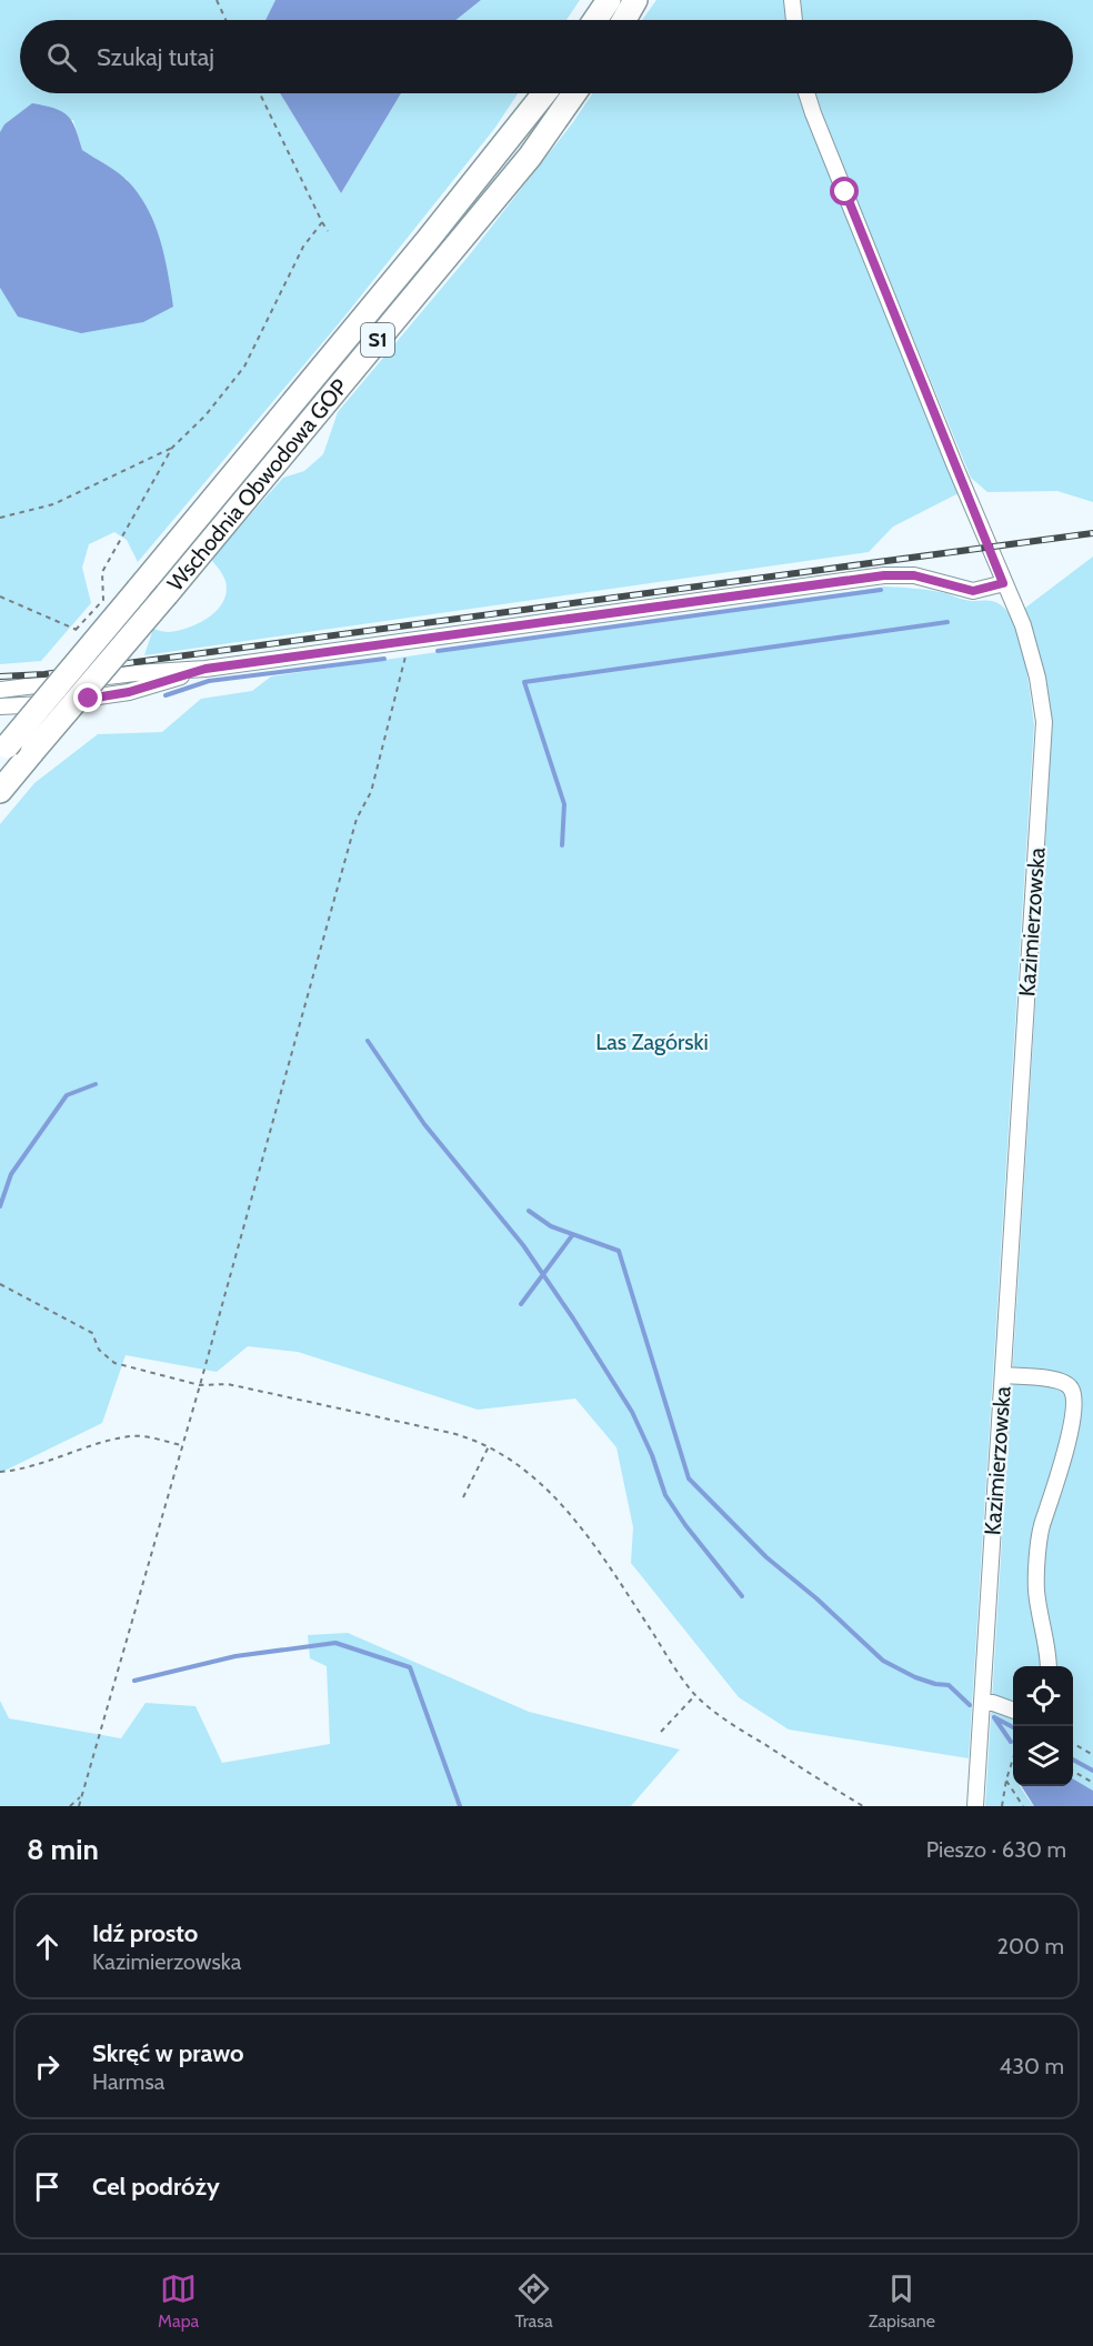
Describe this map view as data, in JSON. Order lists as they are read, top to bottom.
{
  "streets": {
    "highway": ["S1", "Wschodnia Obwodowa GOP"],
    "street": ["Kazimierzowska"]
  },
  "parks": ["Las Zagórski"],
  "page": {
    "search": "Szukaj tutaj",
    "heading": ["8 min", "Pieszo · 630 m"],
    "list": [
      ["Idź prosto", "Kazimierzowska", "200 m"],
      ["Skręć w prawo", "Harmsa", "430 m"],
      "Cel podróży"
    ],
    "nav": ["Mapa", "Trasa", "Zapisane"]
  }
}
